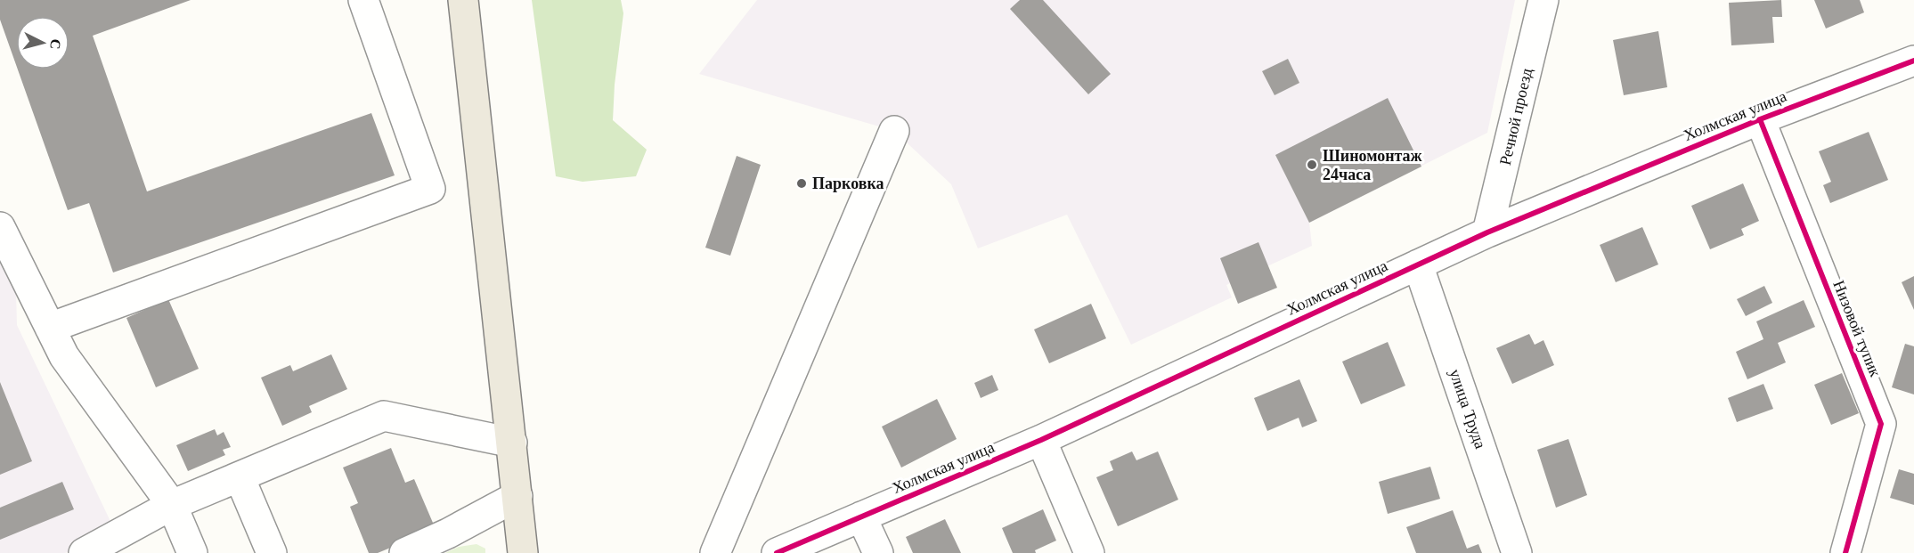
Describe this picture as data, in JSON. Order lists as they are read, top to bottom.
{
  "streets": {
    "street": [
      "Холмская улица",
      "Речной проезд",
      "Низовой тупик",
      "улица Труда"
    ]
  },
  "crossings": [
    ["Холмская улица", "Речной проезд"],
    ["Холмская улица", "Низовой тупик"],
    ["Холмская улица", "улица Труда"]
  ],
  "places": ["Шиномонтаж 24часа", "Парковка"],
  "north": "right"
}
